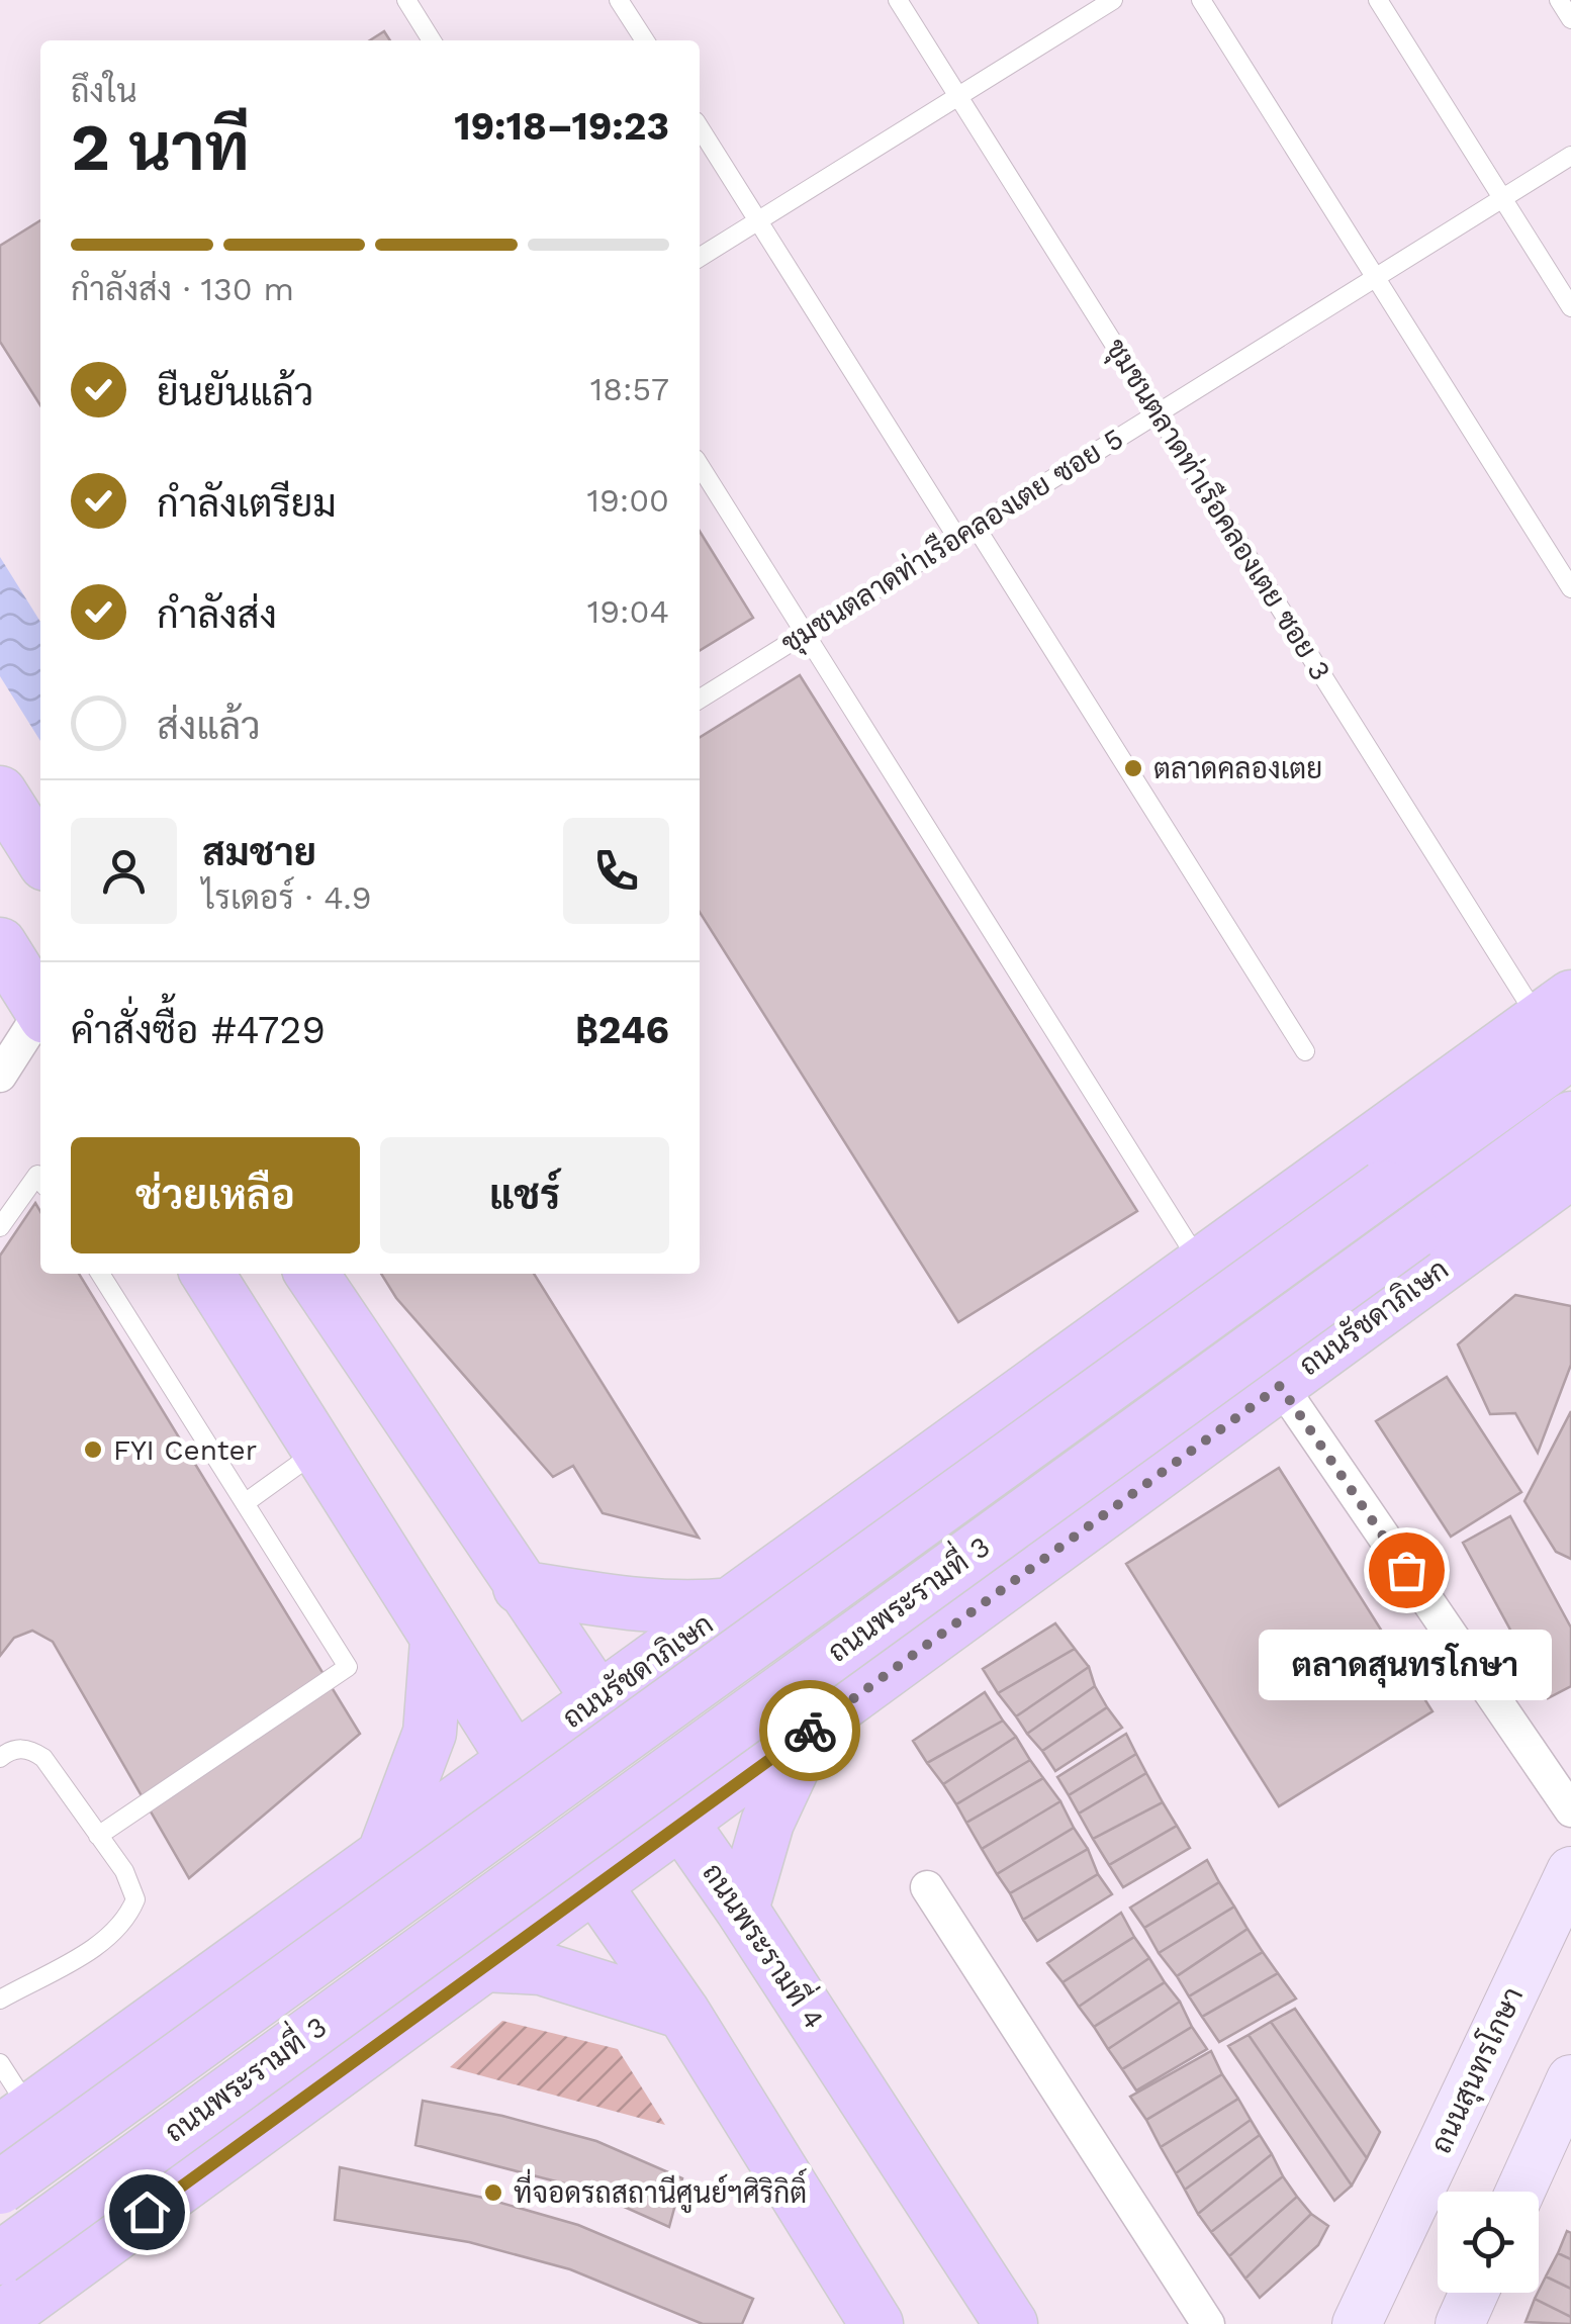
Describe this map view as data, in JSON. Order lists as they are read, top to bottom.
{
  "streets": {
    "main road": [
      "ถนนรัชดาภิเษก",
      "ถนนพระรามที่ 3",
      "ถนนพระรามที่ 4",
      "ถนนสุนทรโกษา"
    ],
    "lane": ["ชุมชนตลาดท่าเรือคลองเตย ซอย 3", "ชุมชนตลาดท่าเรือคลองเตย ซอย 5"]
  },
  "crossings": [
    ["ชุมชนตลาดท่าเรือคลองเตย ซอย 3", "ชุมชนตลาดท่าเรือคลองเตย ซอย 5"],
    ["ชุมชนตลาดท่าเรือคลองเตย ซอย 3", "ถนนรัชดาภิเษก"],
    ["ชุมชนตลาดท่าเรือคลองเตย ซอย 3", "ถนนพระรามที่ 3"],
    ["ถนนรัชดาภิเษก", "ถนนพระรามที่ 3"],
    ["ถนนรัชดาภิเษก", "ถนนพระรามที่ 4"]
  ],
  "places": [
    "ตลาดคลองเตย",
    "FYI Center",
    "ตลาดสุนทรโกษา",
    "ที่จอดรถสถานีศูนย์ฯศิริกิติ์"
  ],
  "page": {
    "heading": ["2 นาที", "ถึงใน", "19:18–19:23"],
    "panel": [
      "สมชาย",
      "ไรเดอร์ · 4.9",
      "คำสั่งซื้อ #4729",
      "฿246"
    ],
    "bar": "กำลังส่ง · 130 m",
    "list": [
      ["ยืนยันแล้ว", "18:57"],
      ["กำลังเตรียม", "19:00"],
      ["กำลังส่ง", "19:04"],
      "ส่งแล้ว"
    ],
    "buttons": ["ช่วยเหลือ", "แชร์"],
    "bubble": "ตลาดสุนทรโกษา"
  }
}
